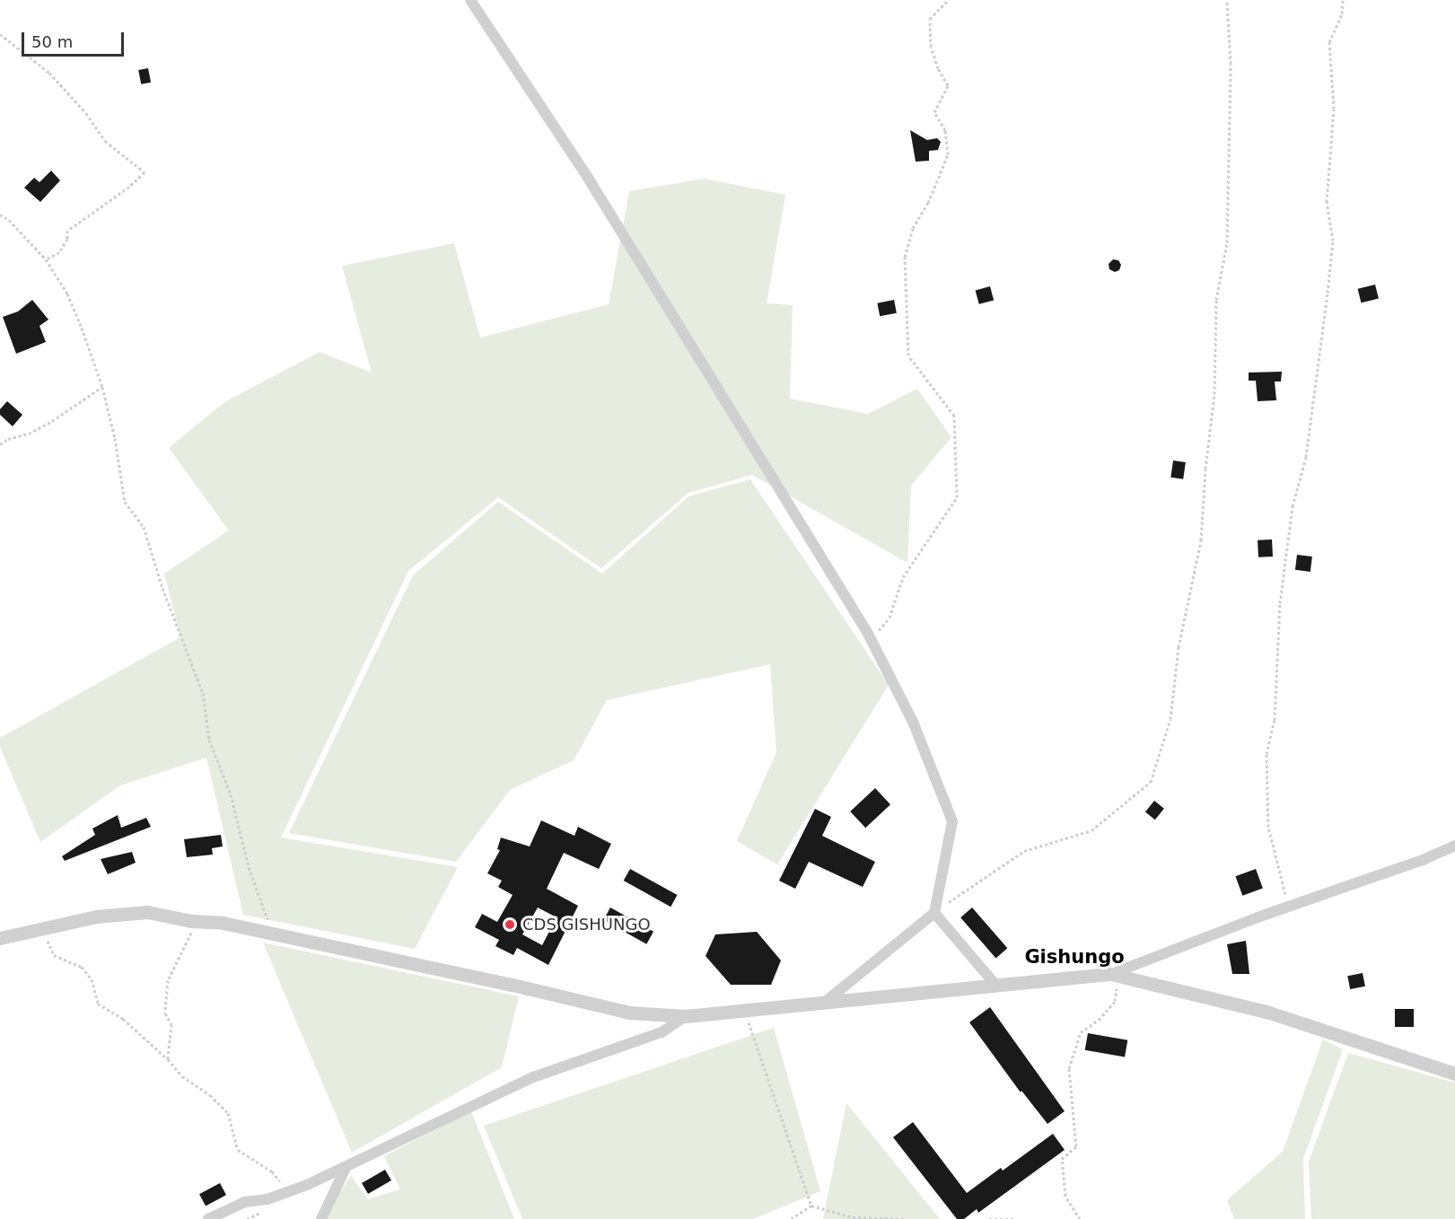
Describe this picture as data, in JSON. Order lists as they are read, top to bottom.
{
  "districts": ["Gishungo"],
  "places": ["CDS GISHUNGO"],
  "scale_bar": "50 m"
}
